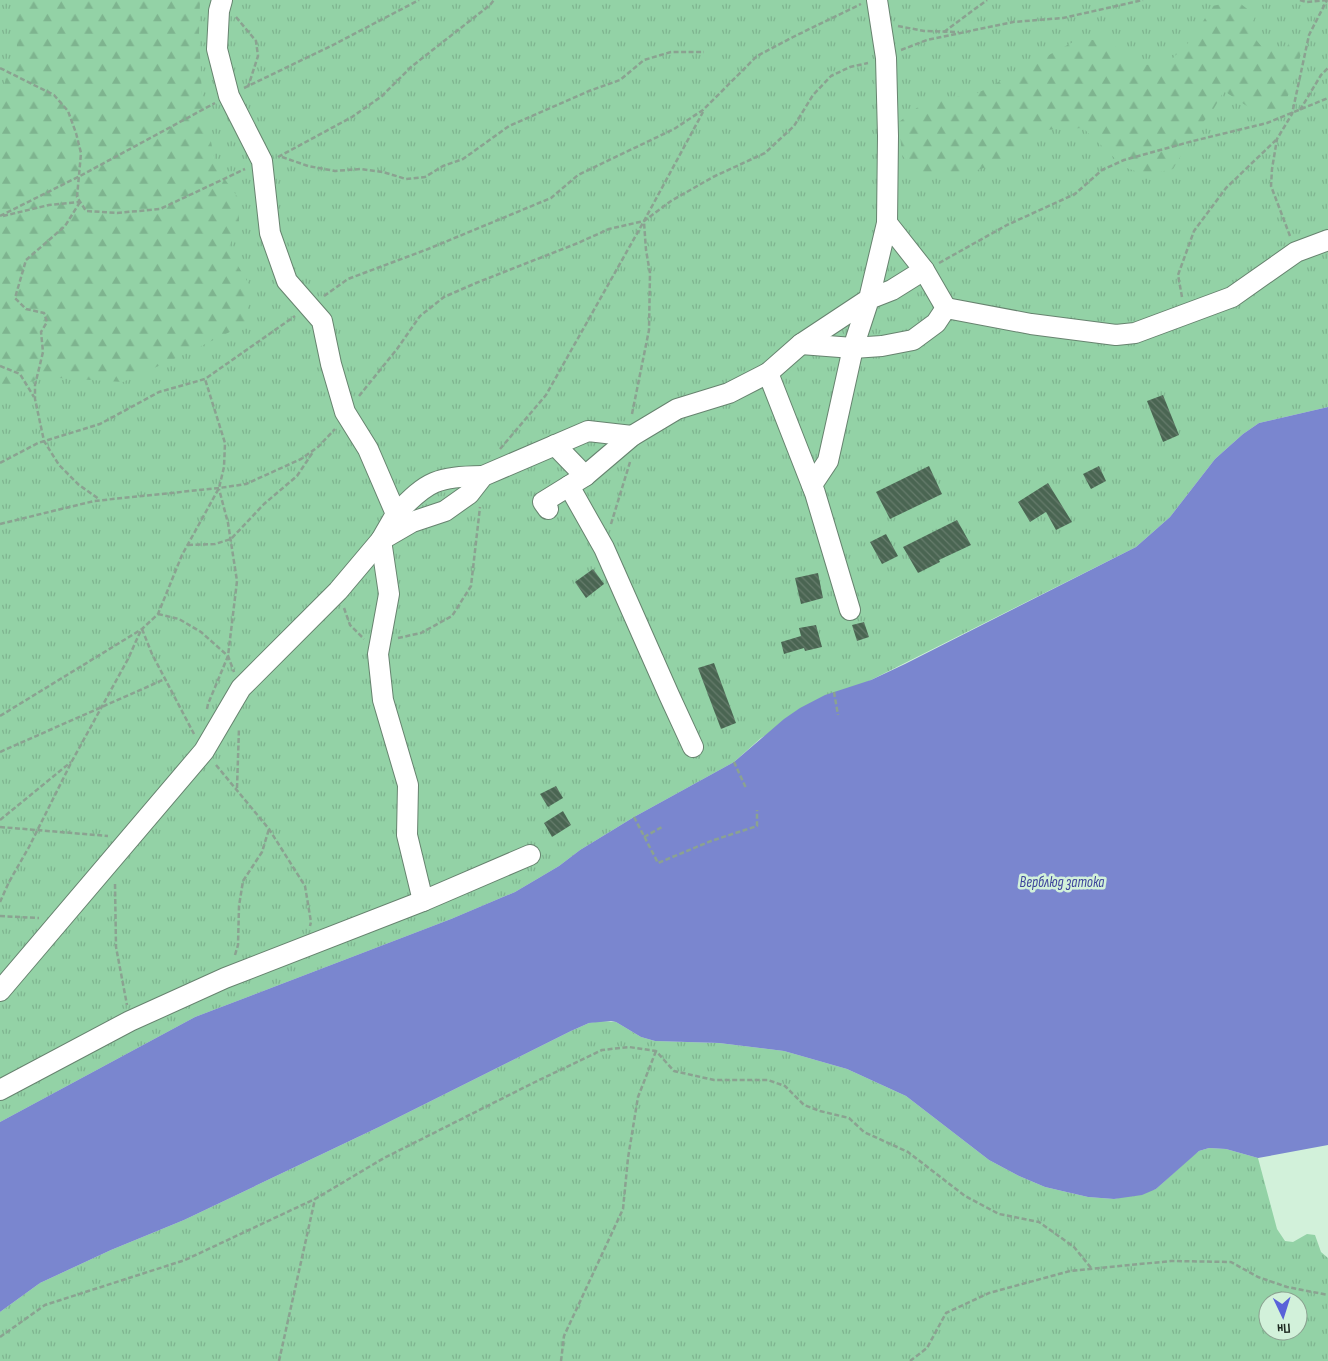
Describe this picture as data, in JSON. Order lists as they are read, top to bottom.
{
  "water": ["Верблюд затока"],
  "north": "bottom"
}
